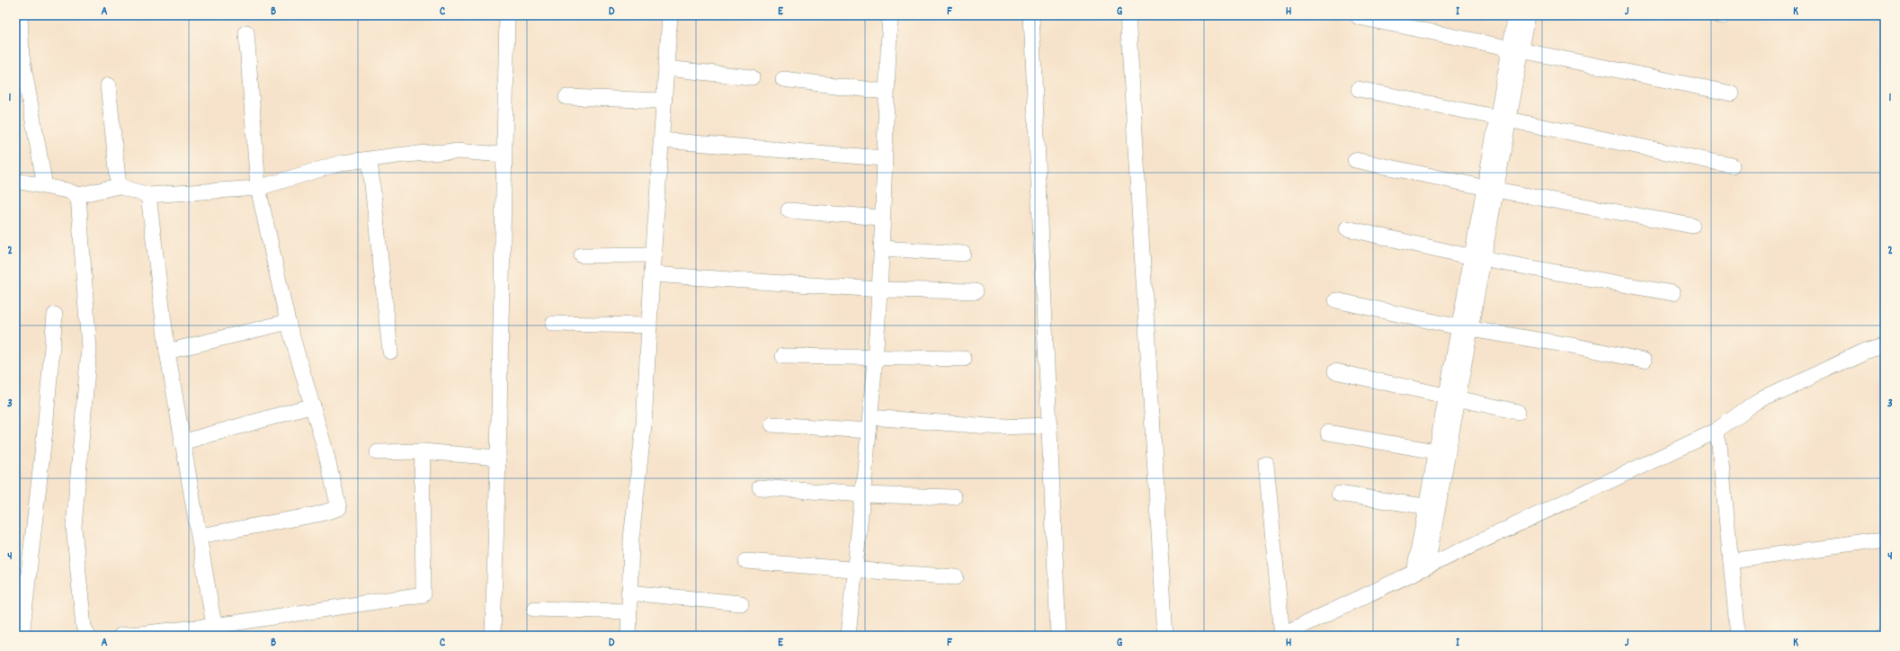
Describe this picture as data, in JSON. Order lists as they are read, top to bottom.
{
  "grid": {
    "columns": [
      "A",
      "B",
      "C",
      "D",
      "E",
      "F",
      "G",
      "H",
      "I",
      "J",
      "K"
    ],
    "rows": [
      "1",
      "2",
      "3",
      "4"
    ]
  }
}
